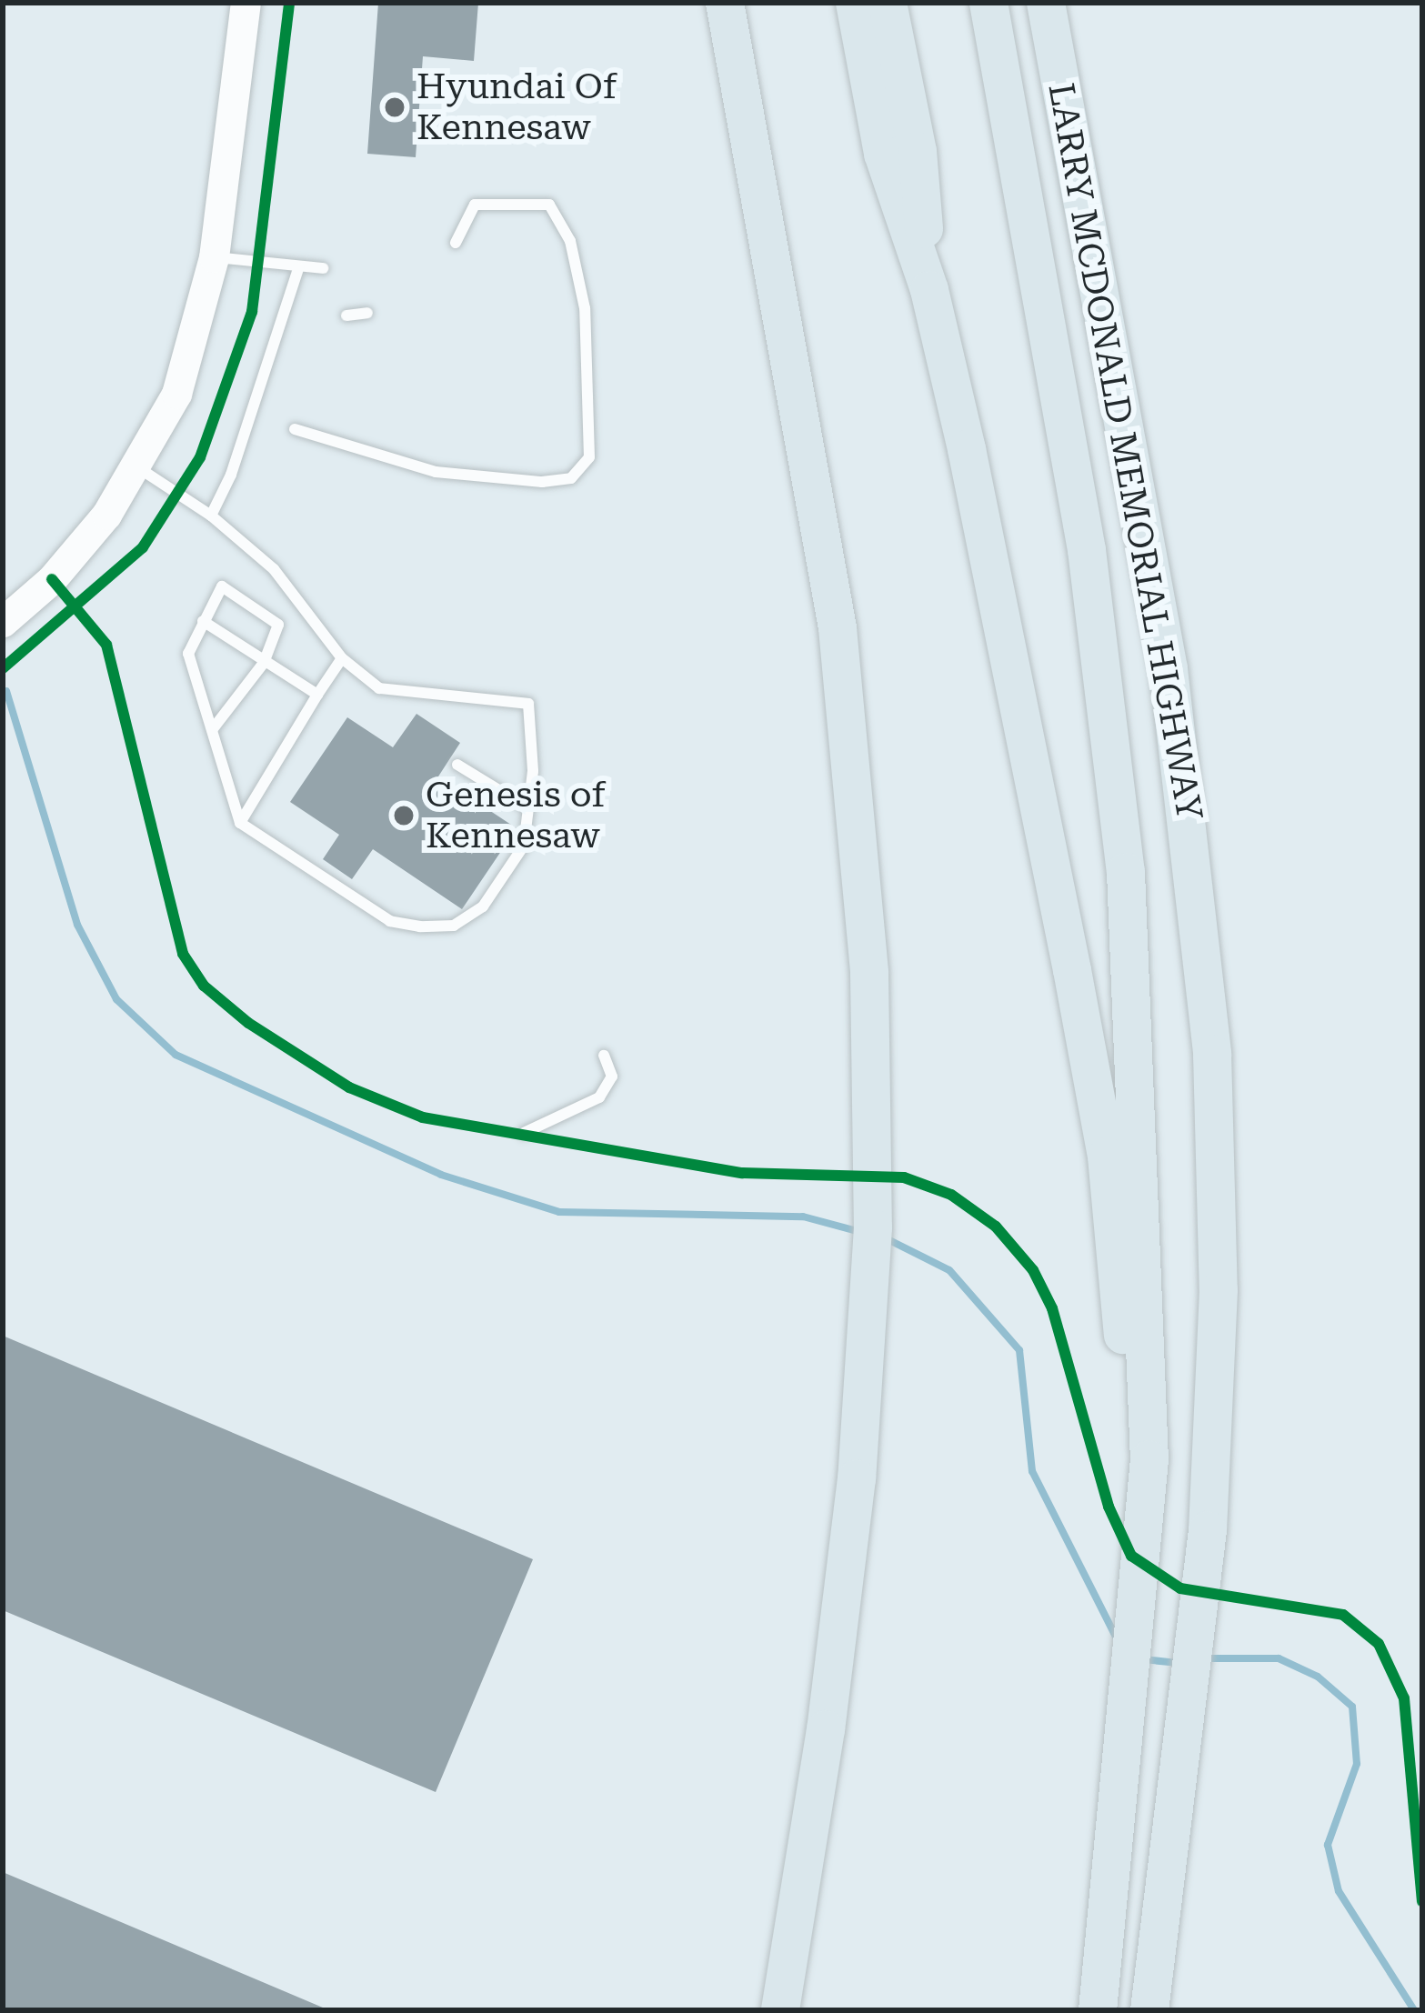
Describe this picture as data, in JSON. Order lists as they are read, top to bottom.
{
  "streets": {
    "highway": ["LARRY MCDONALD MEMORIAL HIGHWAY"]
  },
  "places": ["Hyundai Of Kennesaw", "Genesis of Kennesaw"]
}
